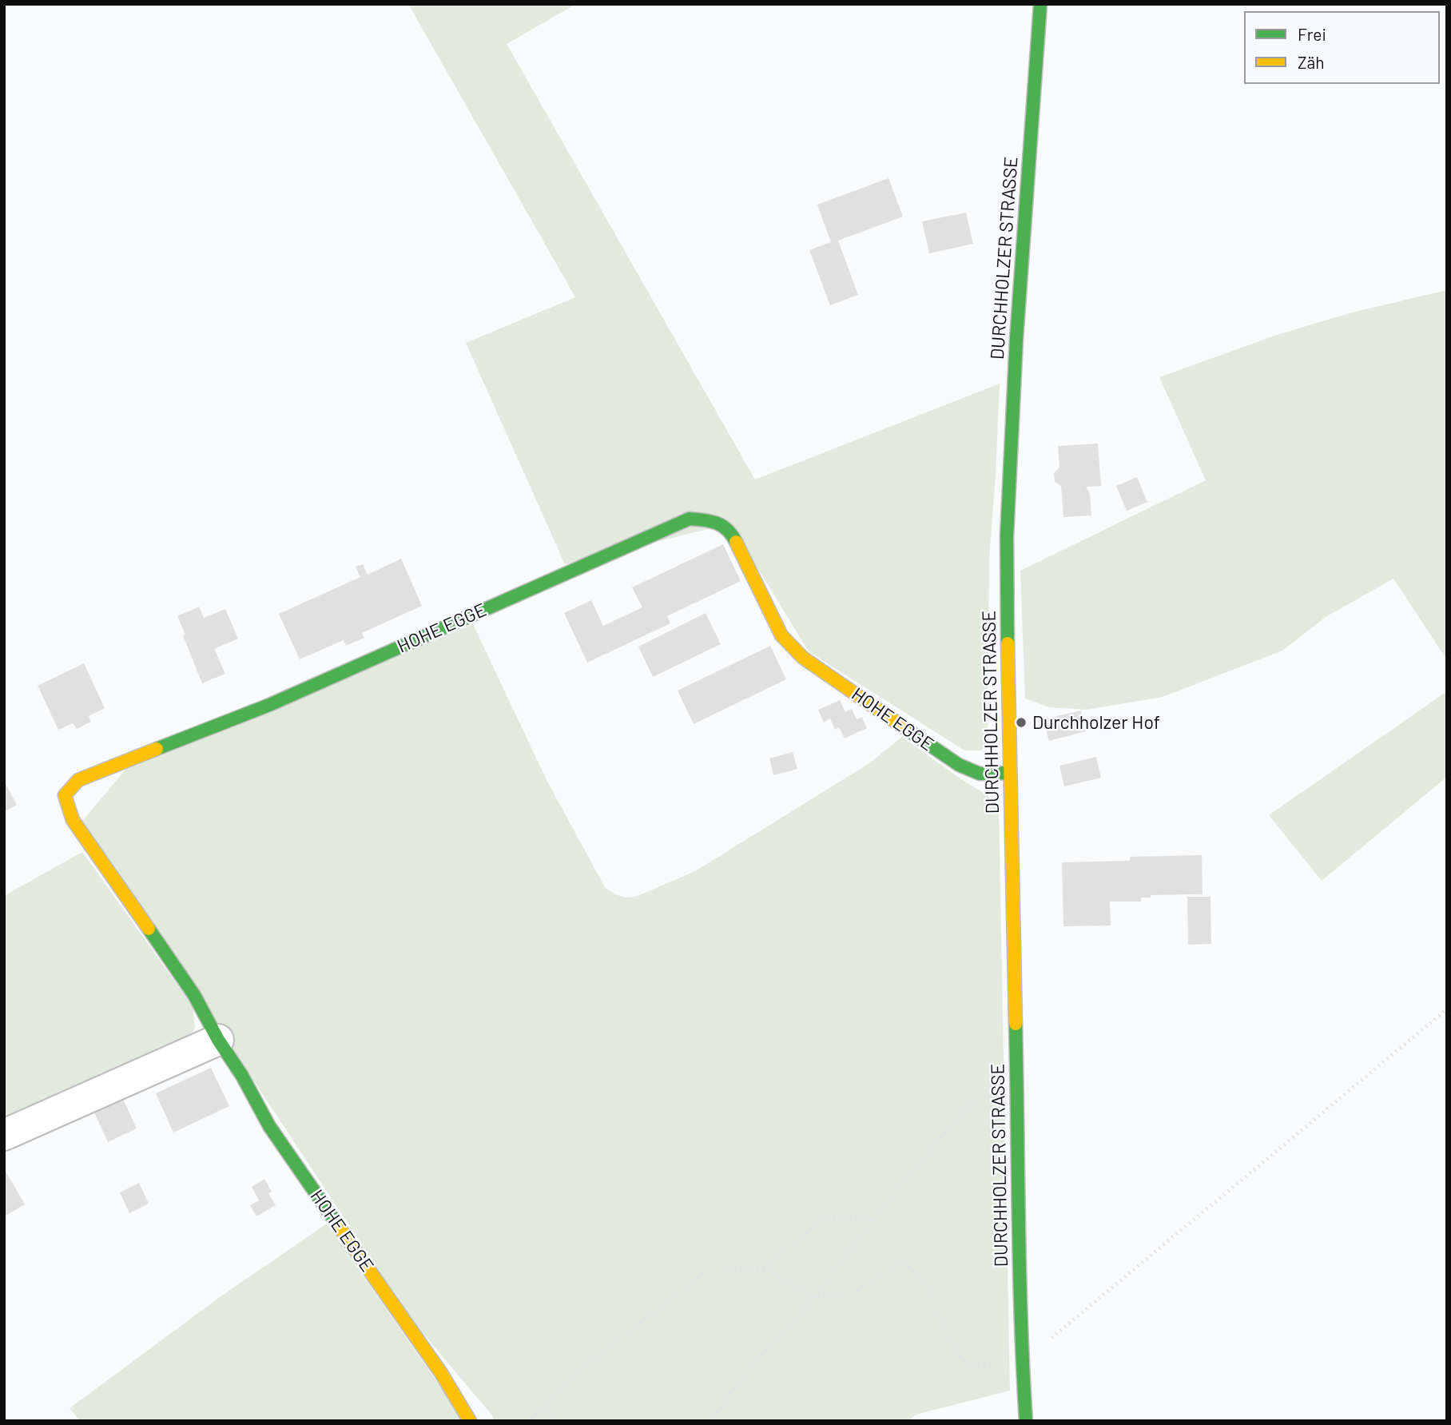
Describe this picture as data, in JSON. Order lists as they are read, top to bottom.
{
  "streets": {
    "street": ["DURCHHOLZER STRASSE", "HOHE EGGE"]
  },
  "crossings": [
    ["DURCHHOLZER STRASSE", "HOHE EGGE"]
  ],
  "places": ["Durchholzer Hof"],
  "legend": ["Frei", "Zäh"]
}
